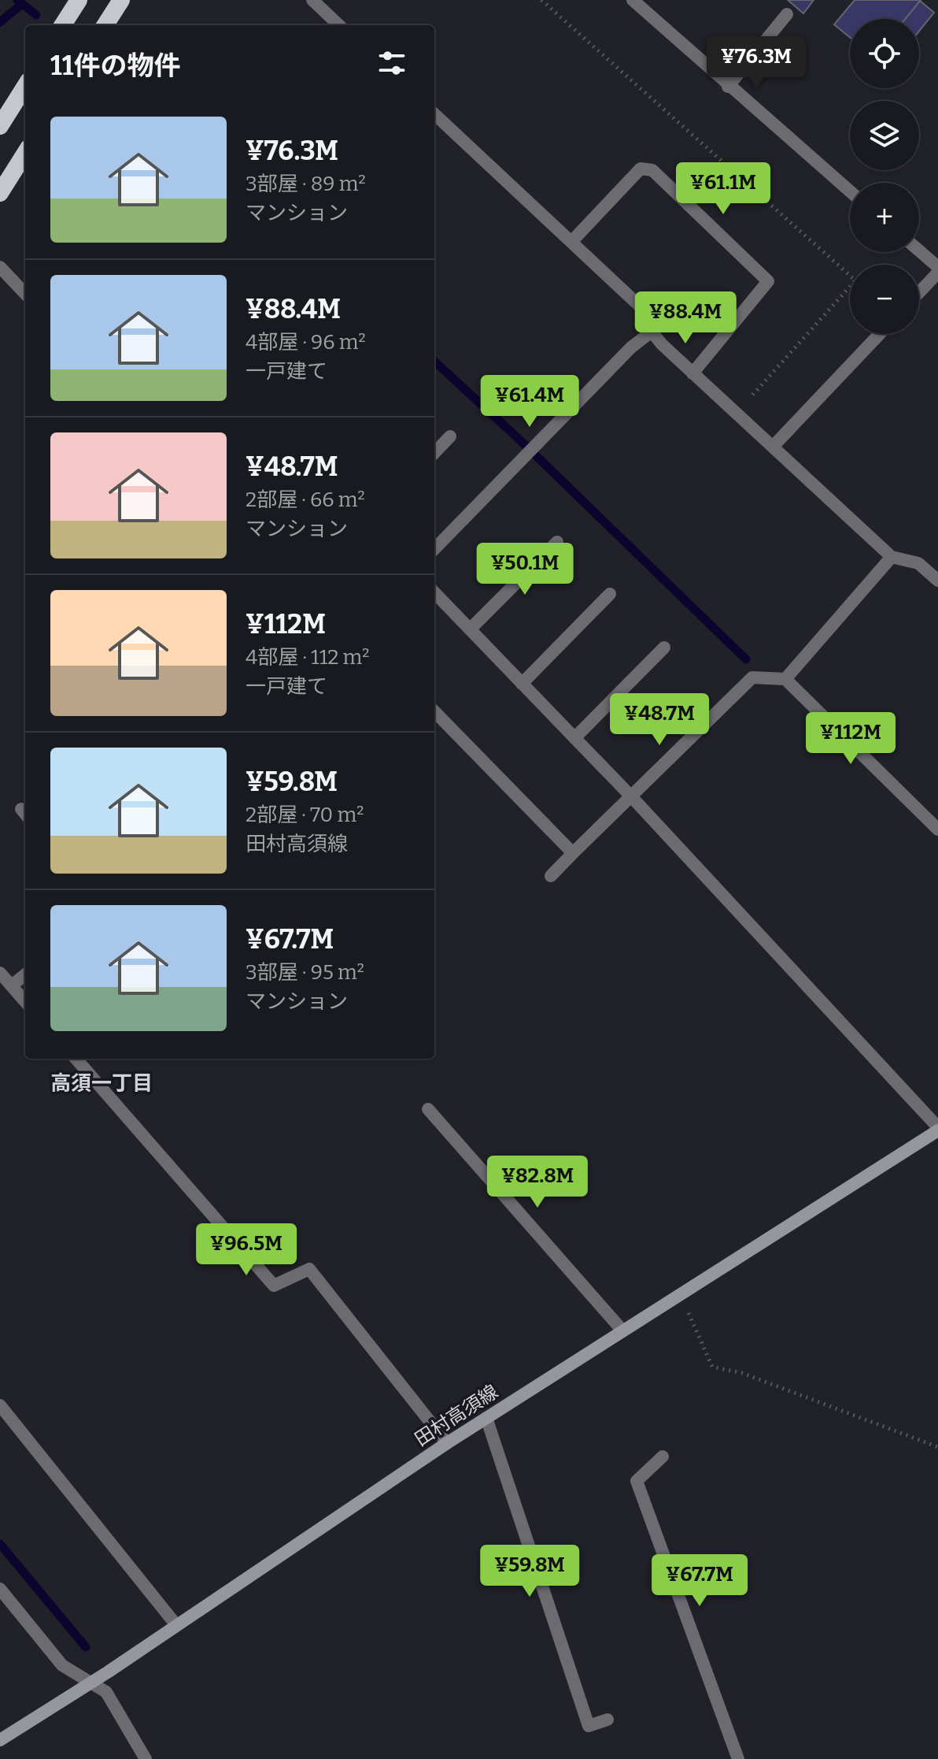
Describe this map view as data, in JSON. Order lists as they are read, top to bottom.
{
  "streets": {
    "main road": ["田村高須線"]
  },
  "districts": ["高須一丁目"],
  "page": {
    "map_buttons": ["+", "−"],
    "heading": "11件の物件",
    "price": [
      "¥76.3M",
      "¥61.1M",
      "¥88.4M",
      "¥61.4M",
      "¥50.1M",
      "¥48.7M",
      "¥112M",
      "¥82.8M",
      "¥96.5M",
      "¥59.8M",
      "¥67.7M"
    ],
    "list": [
      {
        "name": "¥76.3M",
        "note": "3部屋 · 89 m² · マンション"
      },
      {
        "name": "¥88.4M",
        "note": "4部屋 · 96 m² · 一戸建て"
      },
      {
        "name": "¥48.7M",
        "note": "2部屋 · 66 m² · マンション"
      },
      {
        "name": "¥112M",
        "note": "4部屋 · 112 m² · 一戸建て"
      },
      {
        "name": "¥59.8M",
        "note": "2部屋 · 70 m² · 田村高須線"
      },
      {
        "name": "¥67.7M",
        "note": "3部屋 · 95 m² · マンション"
      }
    ]
  }
}
